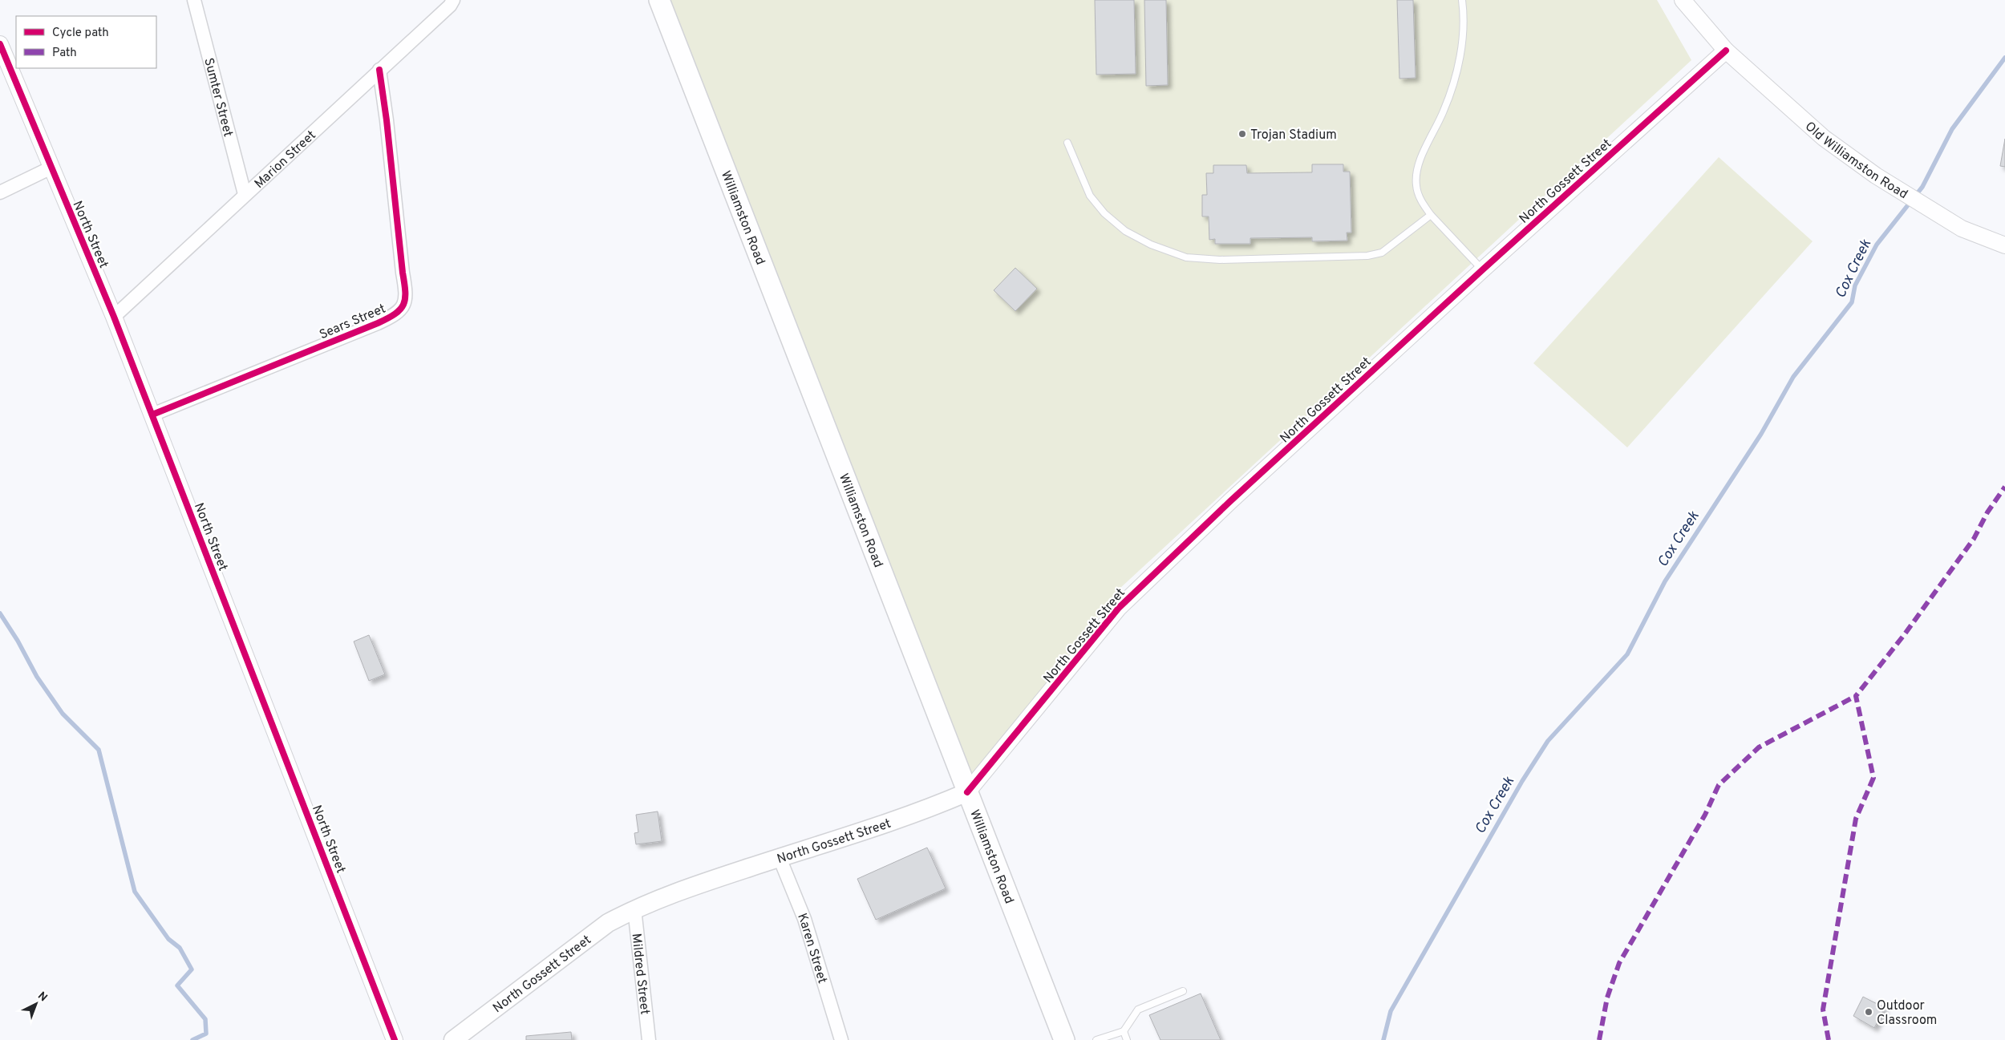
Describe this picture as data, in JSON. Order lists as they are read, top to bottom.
{
  "streets": {
    "main road": ["North Gossett Street", "Williamston Road"],
    "street": [
      "Sumter Street",
      "Marion Street",
      "Old Williamston Road",
      "North Street",
      "Sears Street",
      "Karen Street",
      "Mildred Street"
    ]
  },
  "crossings": [
    ["Sumter Street", "Marion Street"],
    ["Marion Street", "North Street"],
    ["Marion Street", "Sears Street"],
    ["Old Williamston Road", "North Gossett Street"],
    ["North Gossett Street", "Williamston Road"],
    ["North Gossett Street", "Karen Street"],
    ["North Gossett Street", "Mildred Street"],
    ["North Street", "Sears Street"]
  ],
  "water": ["Cox Creek"],
  "places": ["Trojan Stadium", "Outdoor Classroom"],
  "legend": ["Cycle path", "Path"],
  "north": "top right"
}
